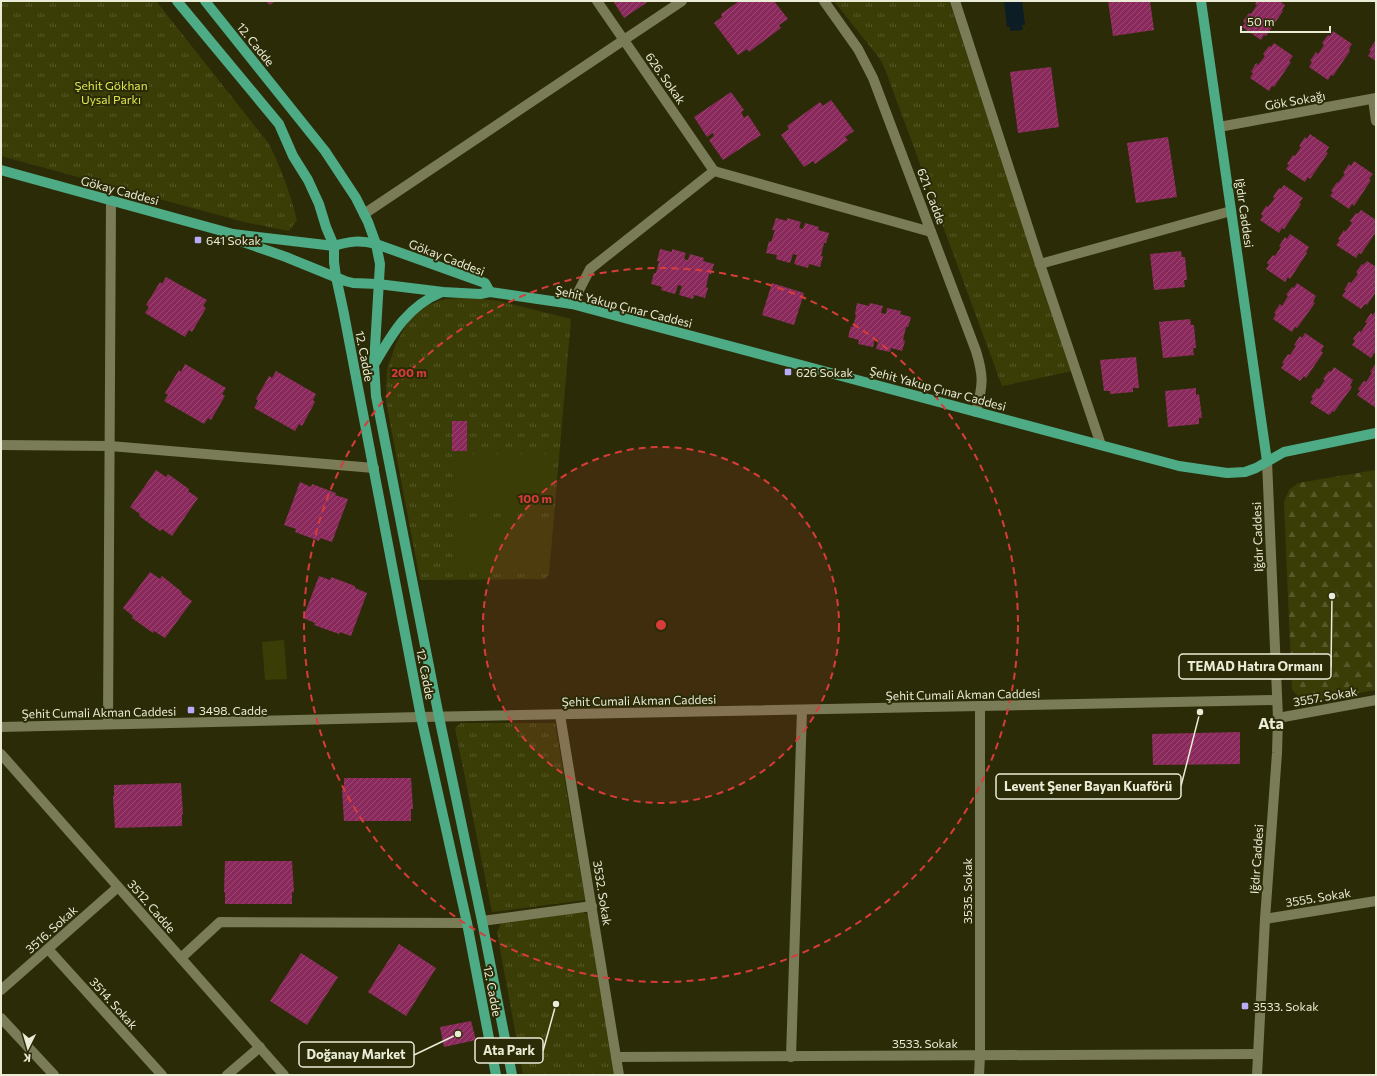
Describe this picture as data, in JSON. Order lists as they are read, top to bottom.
{
  "streets": {
    "main road": [
      "12. Cadde",
      "Gökay Caddesi",
      "Iğdır Caddesi",
      "Şehit Yakup Çınar Caddesi"
    ],
    "street": [
      "626. Sokak",
      "Gök Sokağı",
      "621. Cadde",
      "Şehit Cumali Akman Caddesi",
      "3557. Sokak",
      "3535. Sokak",
      "3532. Sokak",
      "3555. Sokak",
      "3512. Cadde",
      "3516. Sokak",
      "3514. Sokak",
      "3533. Sokak"
    ]
  },
  "crossings": [
    ["12. Cadde", "Gökay Caddesi"],
    ["12. Cadde", "Şehit Cumali Akman Caddesi"],
    ["Gök Sokağı", "Iğdır Caddesi"],
    ["Gökay Caddesi", "Şehit Yakup Çınar Caddesi"],
    ["621. Cadde", "Şehit Yakup Çınar Caddesi"],
    ["Iğdır Caddesi", "Şehit Yakup Çınar Caddesi"],
    ["Iğdır Caddesi", "Şehit Cumali Akman Caddesi"],
    ["Iğdır Caddesi", "3557. Sokak"],
    ["Iğdır Caddesi", "3555. Sokak"],
    ["Iğdır Caddesi", "3533. Sokak"],
    ["Şehit Cumali Akman Caddesi", "3535. Sokak"],
    ["Şehit Cumali Akman Caddesi", "3532. Sokak"],
    ["3535. Sokak", "3533. Sokak"],
    ["3532. Sokak", "3533. Sokak"],
    ["3512. Cadde", "3516. Sokak"],
    ["3516. Sokak", "3514. Sokak"]
  ],
  "districts": ["Ata"],
  "parks": ["Şehit Gökhan Uysal Parkı"],
  "places": {
    "transit": [
      "641 Sokak",
      "626 Sokak",
      "3498. Cadde",
      "3533. Sokak"
    ],
    "other": [
      "TEMAD Hatıra Ormanı",
      "Levent Şener Bayan Kuaförü",
      "Ata Park",
      "Doğanay Market"
    ]
  },
  "scale_bar": "50 m",
  "north": "bottom",
  "rings": ["200 m", "100 m"]
}
